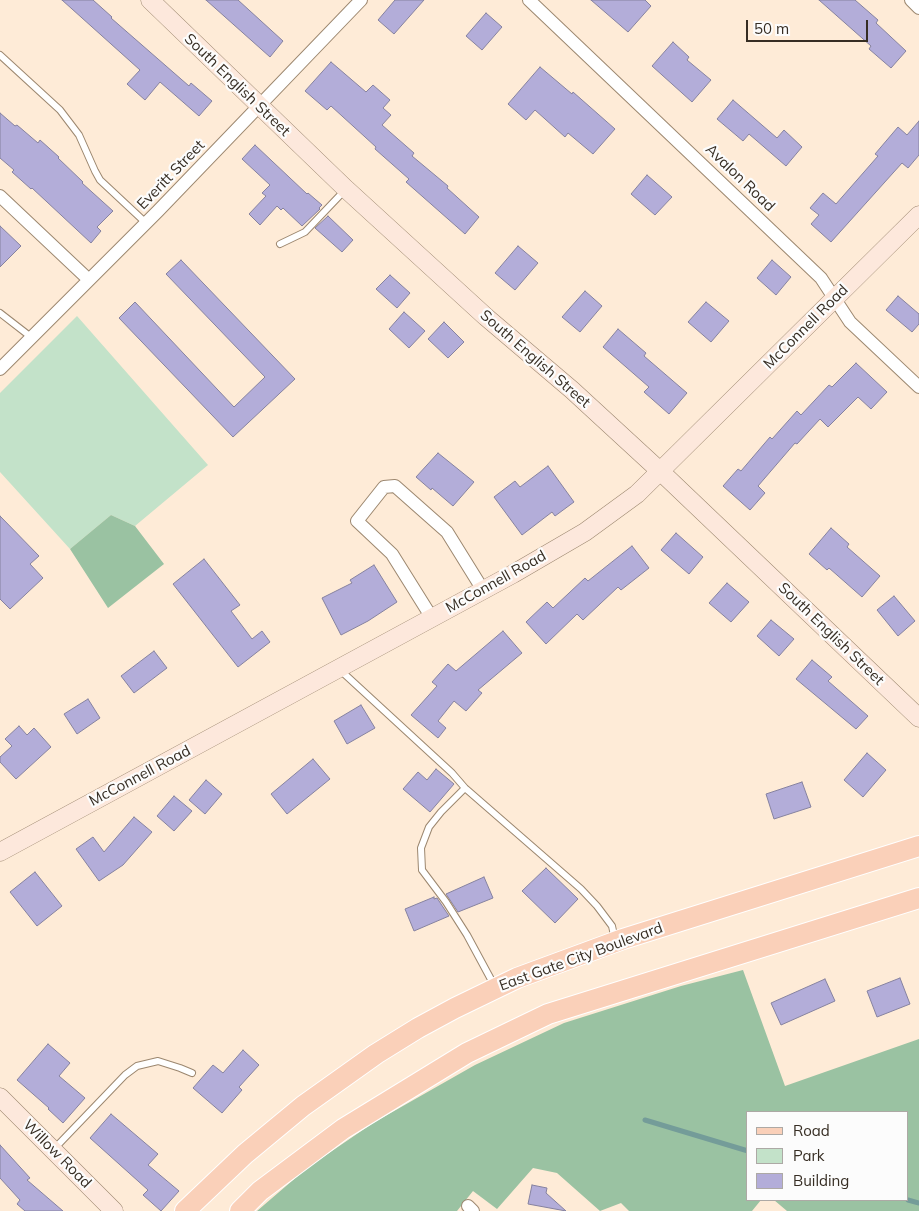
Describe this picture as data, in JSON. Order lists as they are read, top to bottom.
{
  "streets": {
    "main road": ["East Gate City Boulevard"],
    "street": [
      "South English Street",
      "Everitt Street",
      "Avalon Road",
      "McConnell Road",
      "Willow Road"
    ]
  },
  "crossings": [
    ["South English Street", "Everitt Street"],
    ["South English Street", "McConnell Road"],
    ["Avalon Road", "McConnell Road"]
  ],
  "legend": ["Road", "Park", "Building"],
  "scale_bar": "50 m"
}
